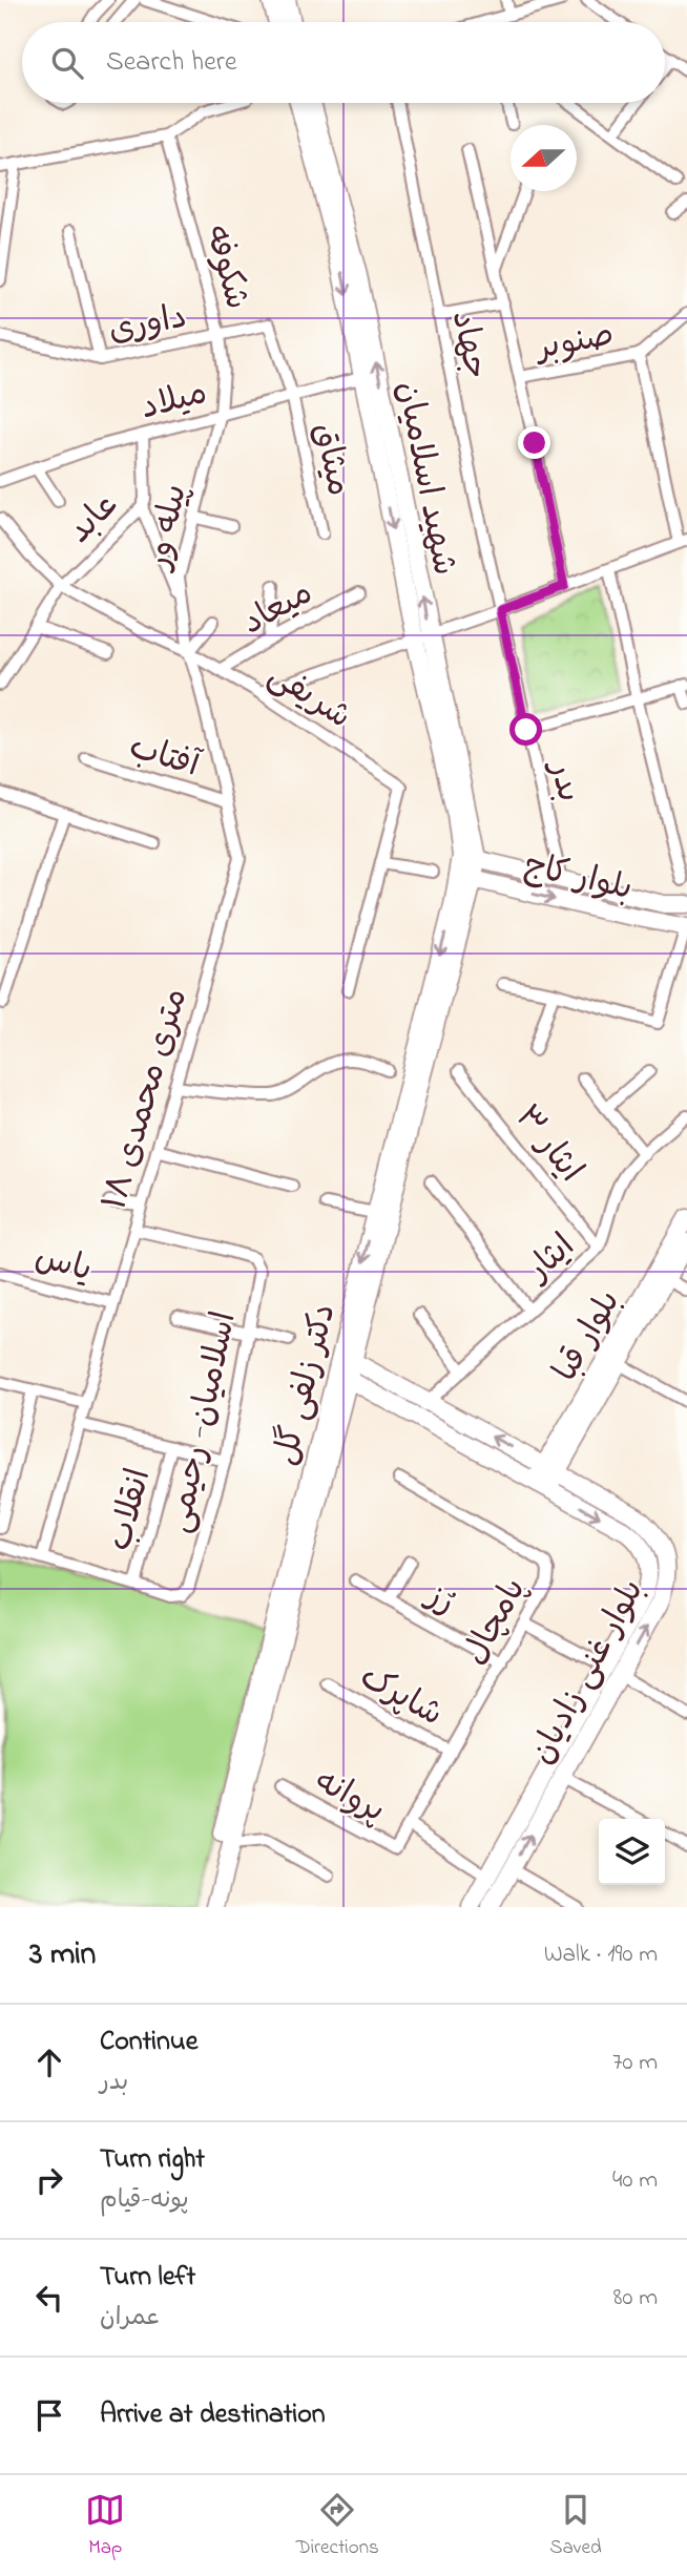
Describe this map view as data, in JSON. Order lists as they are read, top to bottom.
{
  "streets": {
    "main road": [
      "شهید اسلامیان",
      "بلوار کاج",
      "بلوار قبا",
      "دکتر زلفی گل",
      "بلوار غنی زادیان"
    ],
    "street": [
      "شکوفه",
      "داوری",
      "صنوبر",
      "جهاد",
      "میلاد",
      "میثاق",
      "عابد",
      "پیله ور",
      "میعاد",
      "شریفی",
      "آفتاب",
      "بدر",
      "۱۸ متری محمدی",
      "ایثار ۳",
      "ایثار",
      "یاس",
      "اسلامیان- رحیمی",
      "انقلاب",
      "رُز",
      "پامچال",
      "شاپرک",
      "پروانه"
    ]
  },
  "crossings": [
    ["شکوفه", "داوری"],
    ["شکوفه", "میلاد"],
    ["شکوفه", "پیله ور"],
    ["داوری", "میلاد"],
    ["داوری", "میثاق"],
    ["جهاد", "بدر"],
    ["میلاد", "میثاق"],
    ["میلاد", "شهید اسلامیان"],
    ["میلاد", "عابد"],
    ["میلاد", "پیله ور"],
    ["شهید اسلامیان", "بلوار کاج"],
    ["شهید اسلامیان", "دکتر زلفی گل"],
    ["عابد", "شریفی"],
    ["پیله ور", "شریفی"],
    ["پیله ور", "۱۸ متری محمدی"],
    ["میعاد", "شریفی"],
    ["شریفی", "۱۸ متری محمدی"],
    ["آفتاب", "۱۸ متری محمدی"],
    ["بدر", "بلوار کاج"],
    ["بلوار کاج", "دکتر زلفی گل"],
    ["۱۸ متری محمدی", "یاس"],
    ["۱۸ متری محمدی", "اسلامیان- رحیمی"],
    ["ایثار ۳", "ایثار"],
    ["ایثار", "بلوار غنی زادیان"],
    ["بلوار قبا", "بلوار غنی زادیان"],
    ["دکتر زلفی گل", "بلوار غنی زادیان"],
    ["اسلامیان- رحیمی", "انقلاب"],
    ["رُز", "پامچال"],
    ["پامچال", "شاپرک"],
    ["پامچال", "پروانه"],
    ["بلوار غنی زادیان", "پروانه"]
  ],
  "north": "left",
  "page": {
    "search": "Search here",
    "heading": ["3 min", "Walk · 190 m"],
    "list": [
      ["Continue", "بدر", "70 m"],
      ["Turn right", "پونه-قیام", "40 m"],
      ["Turn left", "عمران", "80 m"],
      "Arrive at destination"
    ],
    "nav": ["Map", "Directions", "Saved"]
  }
}
